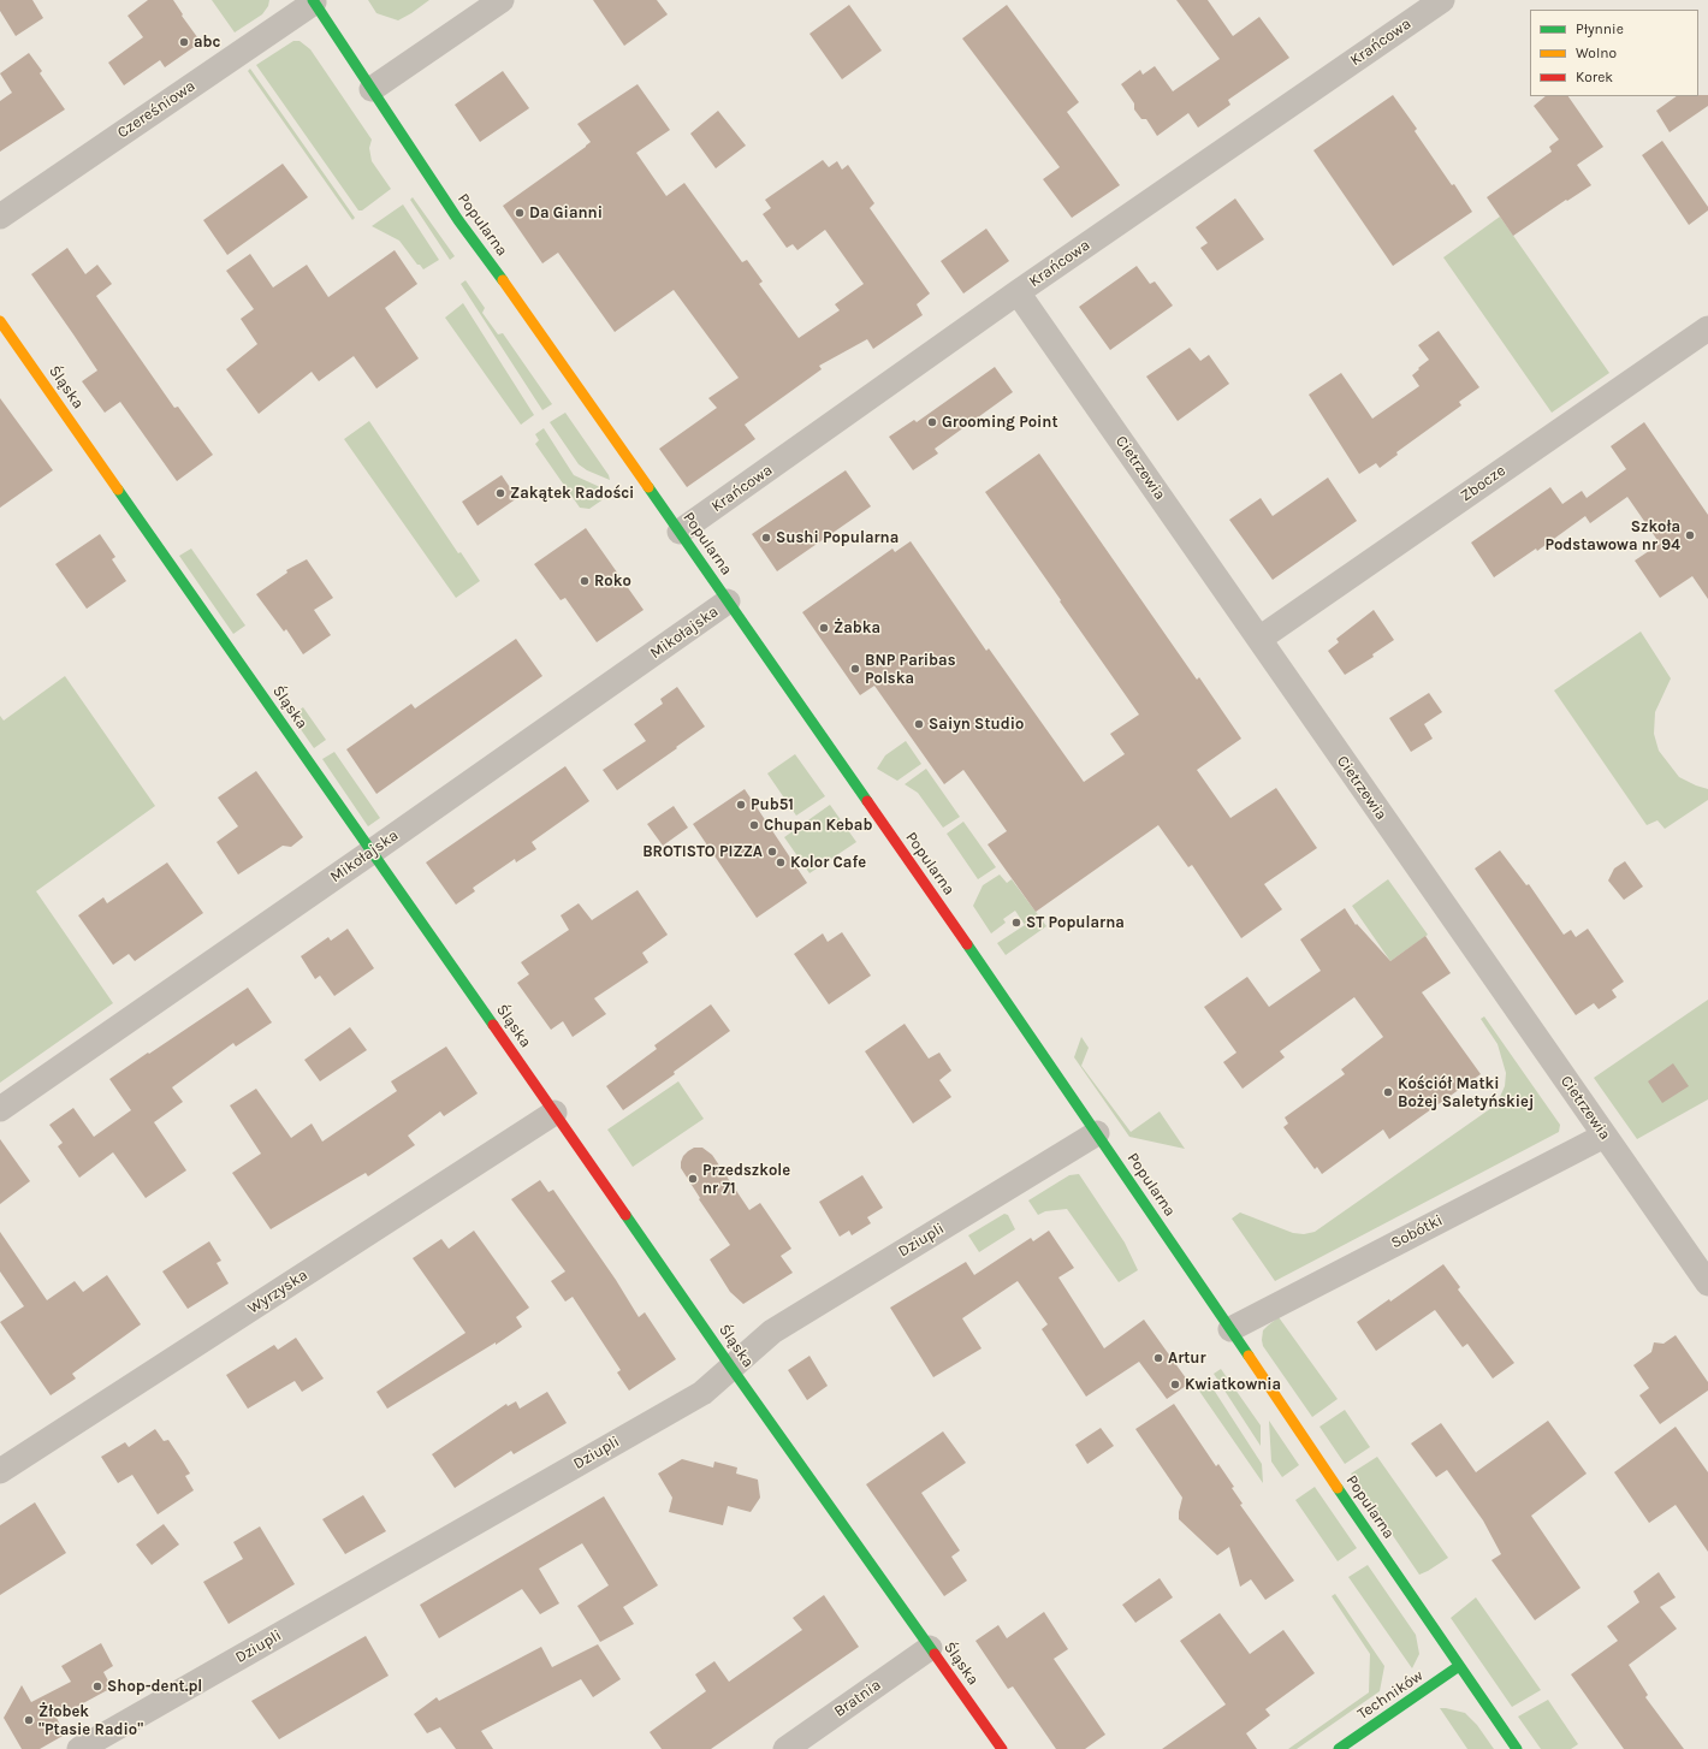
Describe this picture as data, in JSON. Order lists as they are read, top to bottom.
{
  "streets": {
    "street": [
      "Krańcowa",
      "Czereśniowa",
      "Popularna",
      "Śląska",
      "Cietrzewia",
      "Zbocze",
      "Mikołajska",
      "Sobótki",
      "Dziupli",
      "Wyrzyska",
      "Techników",
      "Bratnia"
    ]
  },
  "crossings": [
    ["Krańcowa", "Popularna"],
    ["Krańcowa", "Cietrzewia"],
    ["Czereśniowa", "Popularna"],
    ["Popularna", "Mikołajska"],
    ["Popularna", "Sobótki"],
    ["Popularna", "Dziupli"],
    ["Popularna", "Techników"],
    ["Śląska", "Mikołajska"],
    ["Śląska", "Dziupli"],
    ["Śląska", "Wyrzyska"],
    ["Śląska", "Bratnia"],
    ["Cietrzewia", "Zbocze"],
    ["Cietrzewia", "Sobótki"]
  ],
  "places": [
    "abc",
    "Da Gianni",
    "Grooming Point",
    "Zakątek Radości",
    "Szkoła Podstawowa nr 94",
    "Sushi Popularna",
    "Roko",
    "Żabka",
    "BNP Paribas Polska",
    "Saiyn Studio",
    "Pub51",
    "Chupan Kebab",
    "BROTISTO PIZZA",
    "Kolor Cafe",
    "ST Popularna",
    "Kościół Matki Bożej Saletyńskiej",
    "Przedszkole nr 71",
    "Artur",
    "Kwiatkownia",
    "Shop-dent.pl",
    "Żłobek \"Ptasie Radio\""
  ],
  "legend": ["Płynnie", "Wolno", "Korek"]
}
